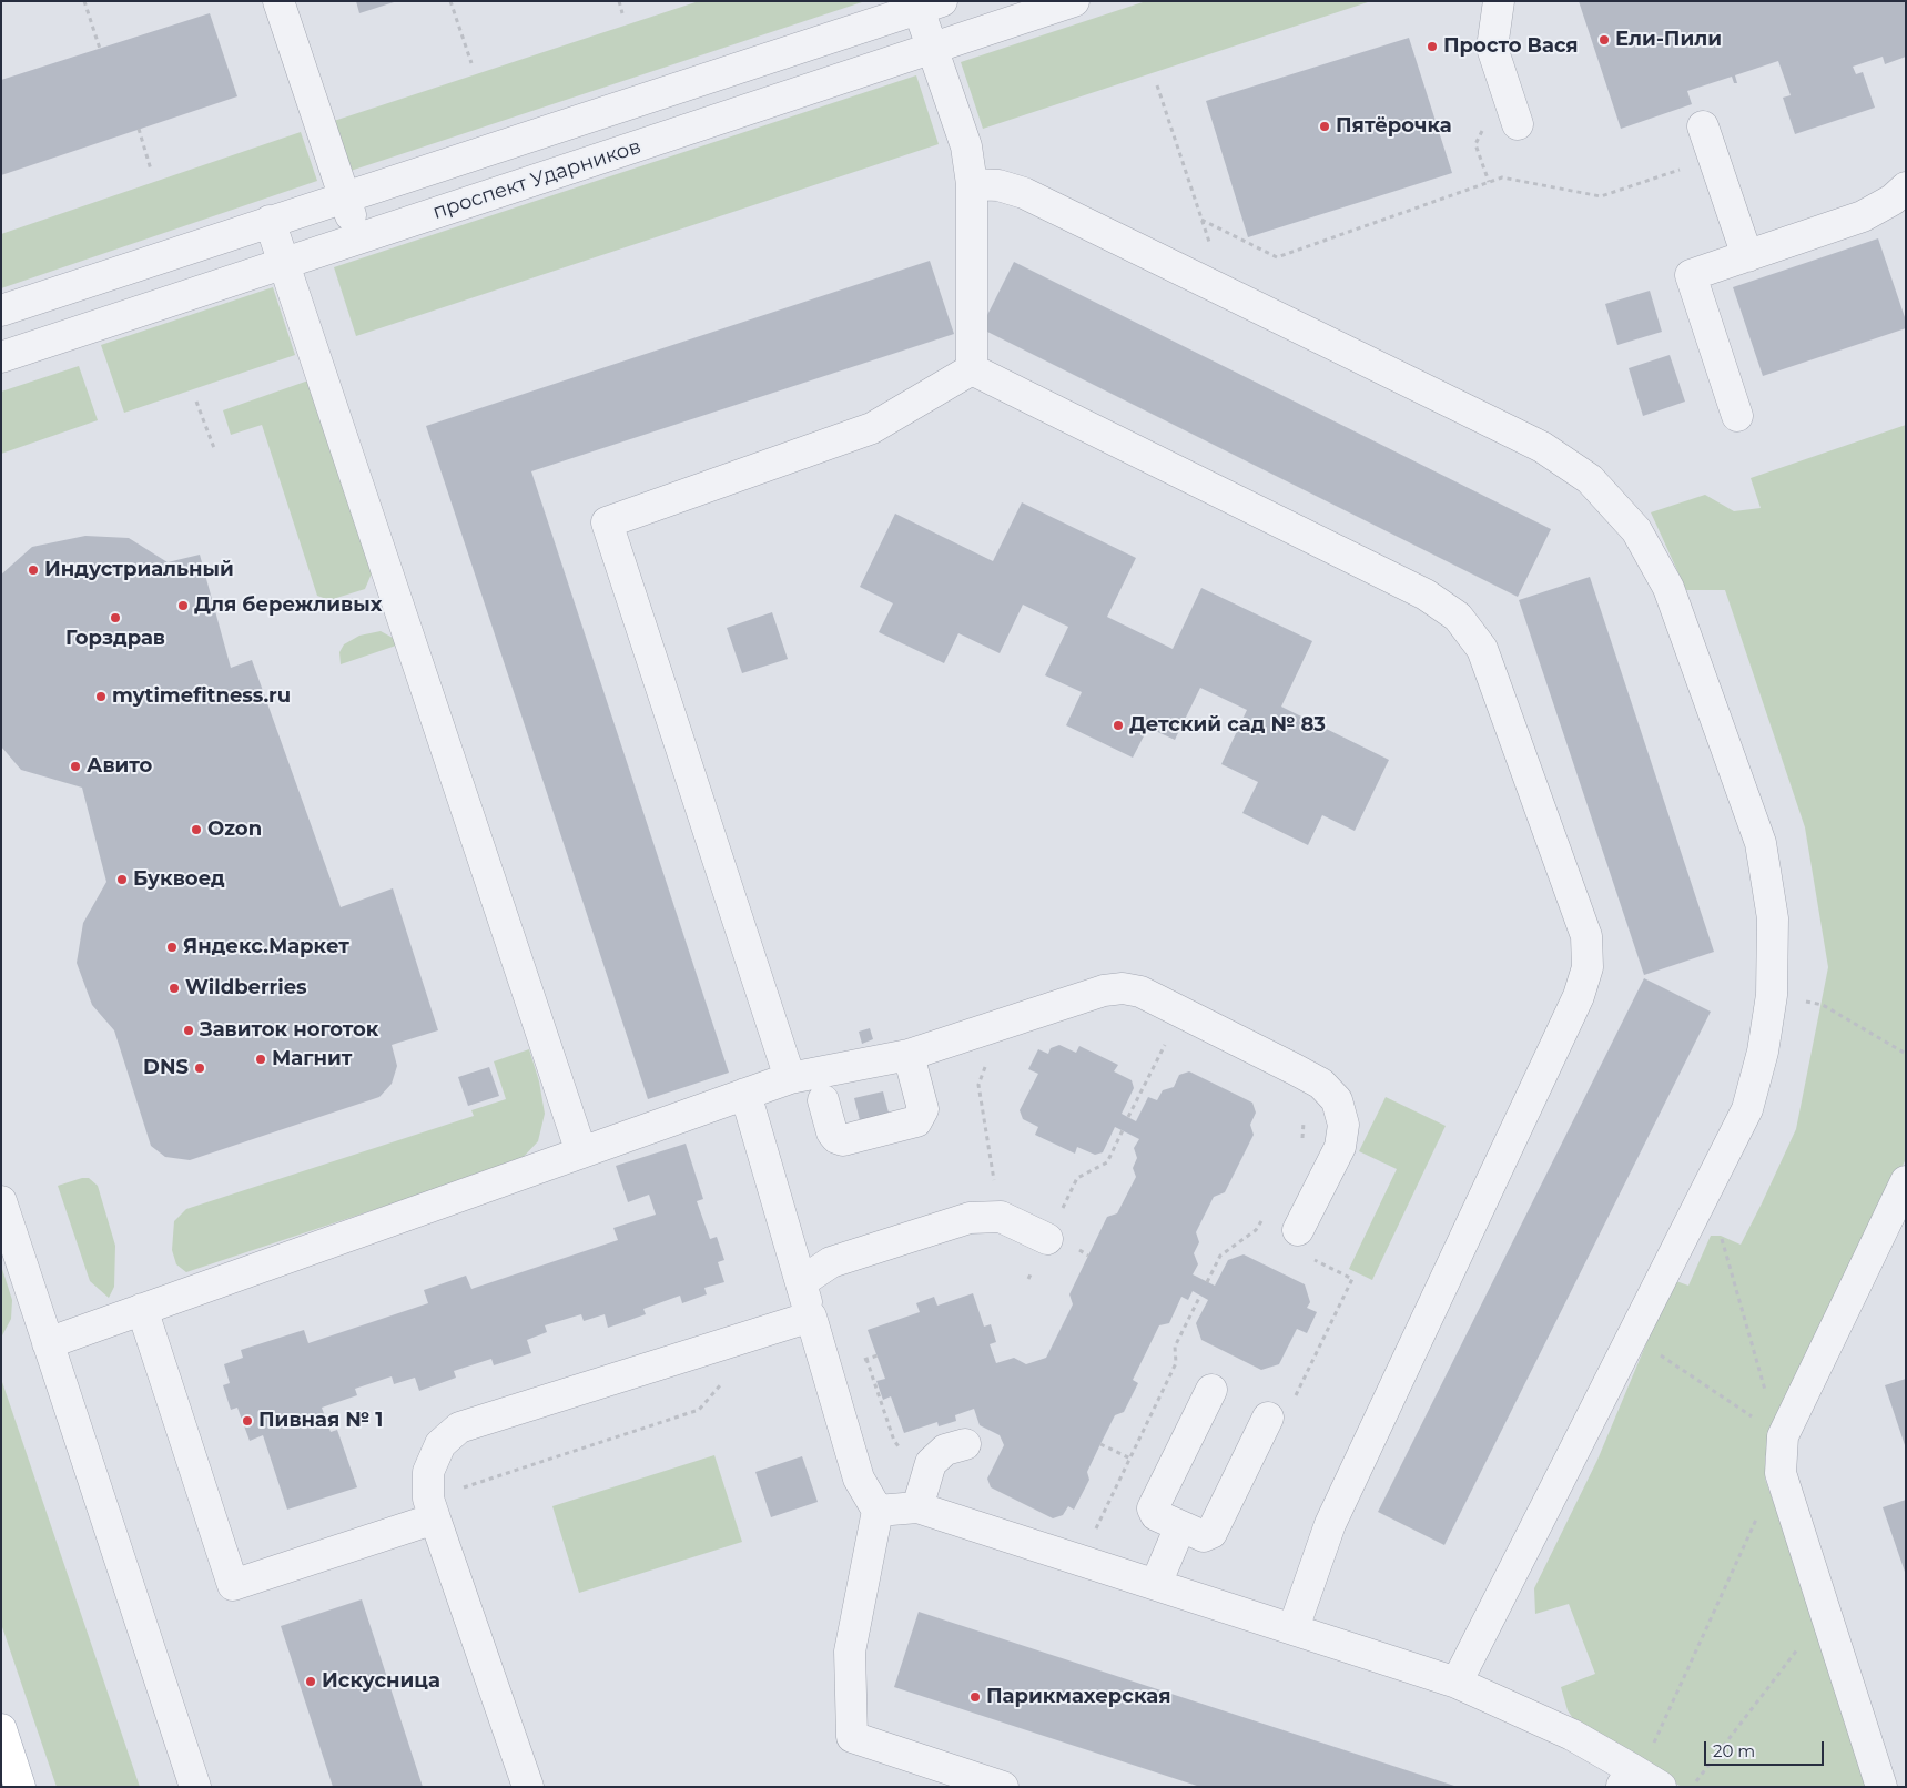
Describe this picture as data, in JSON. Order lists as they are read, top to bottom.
{
  "streets": {
    "street": ["проспект Ударников"]
  },
  "places": [
    "Ели-Пили",
    "Просто Вася",
    "Пятёрочка",
    "Индустриальный",
    "Для бережливых",
    "Горздрав",
    "mytimefitness.ru",
    "Детский сад № 83",
    "Авито",
    "Ozon",
    "Буквоед",
    "Яндекс.Маркет",
    "Wildberries",
    "Завиток ноготок",
    "Магнит",
    "DNS",
    "Пивная № 1",
    "Искусница",
    "Парикмахерская"
  ],
  "scale_bar": "20 m"
}
